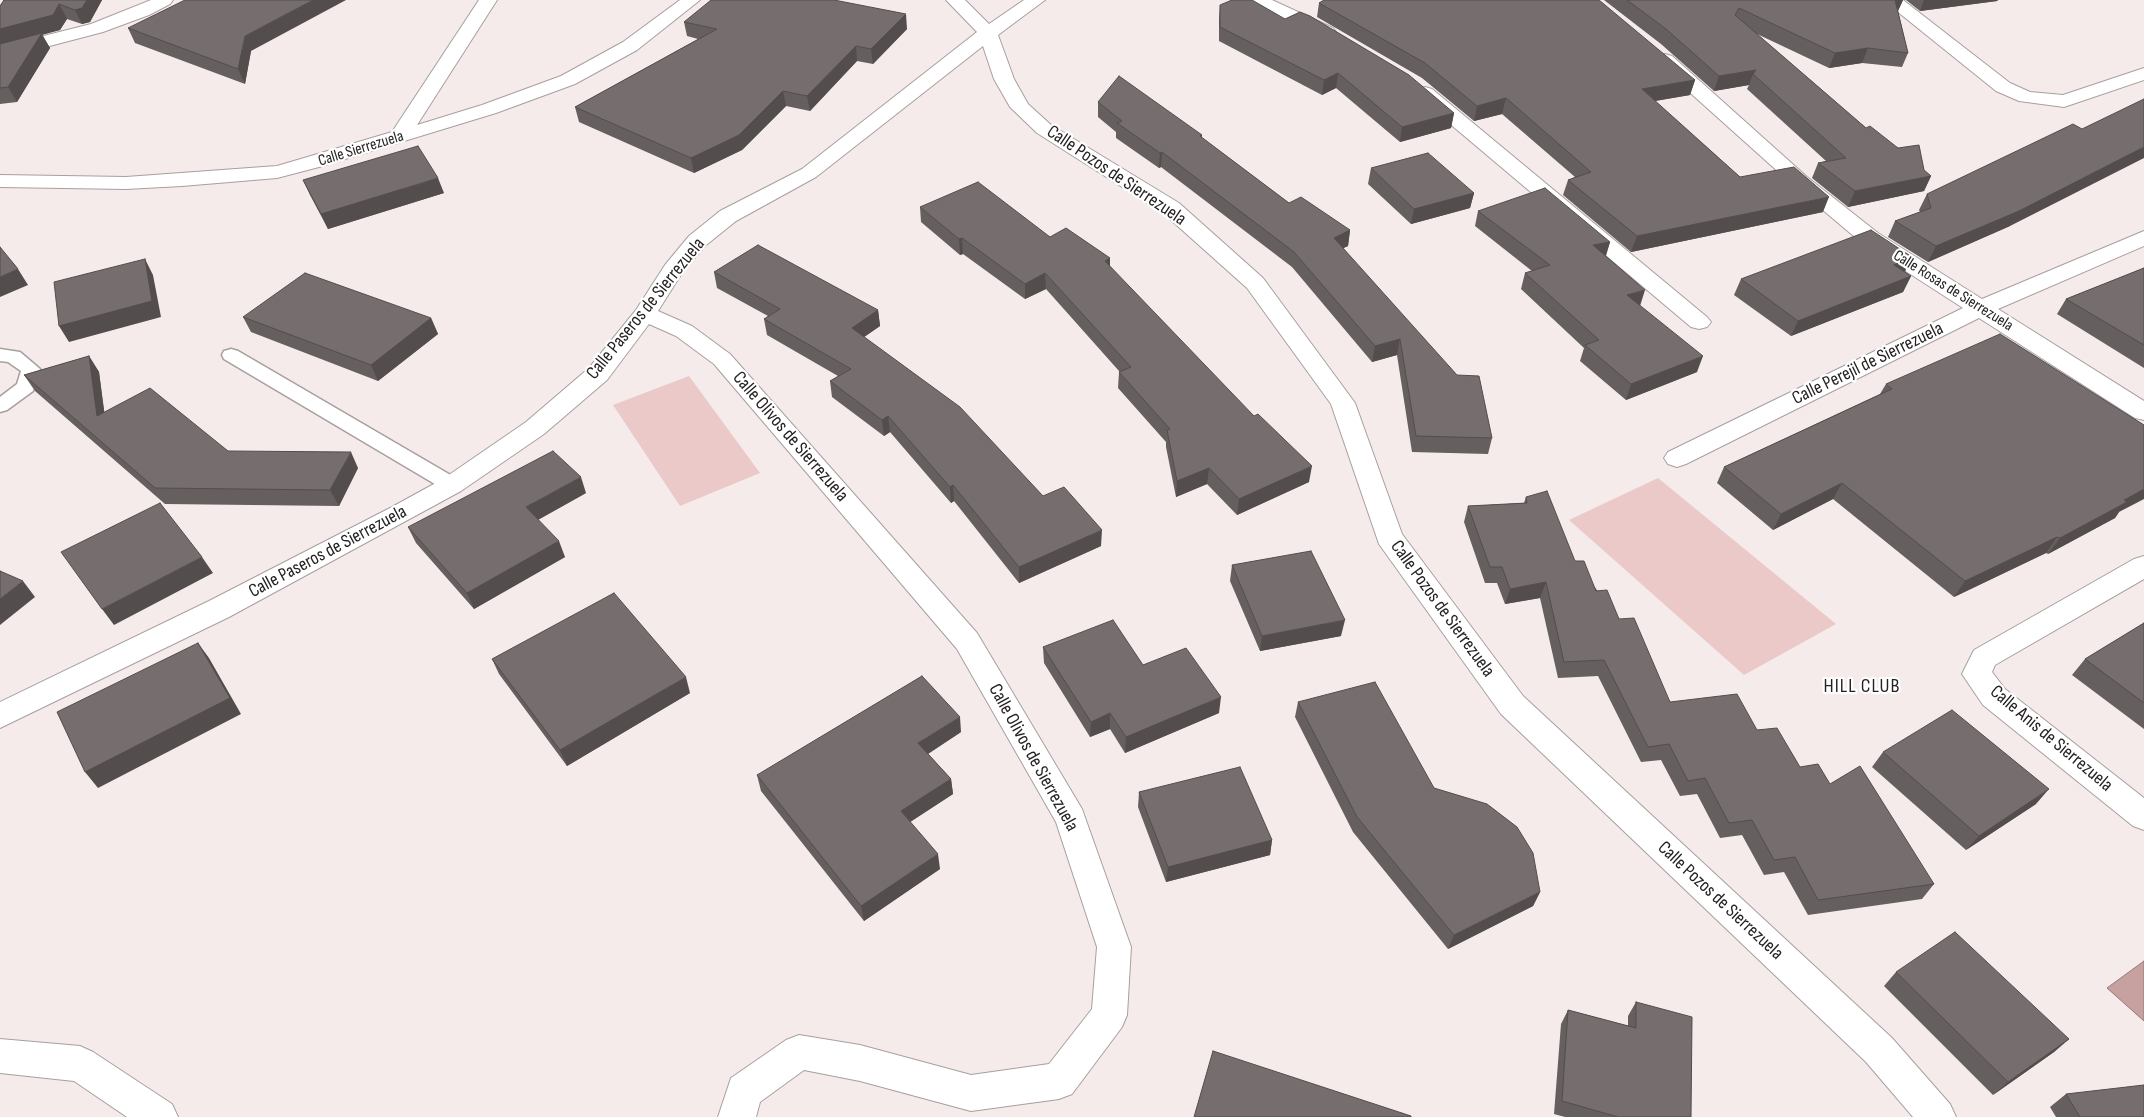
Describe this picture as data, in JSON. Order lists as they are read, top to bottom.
{
  "streets": {
    "street": [
      "Calle Sierrezuela",
      "Calle Pozos de Sierrezuela",
      "Calle Rosas de Sierrezuela",
      "Calle Paseros de Sierrezuela",
      "Calle Perejil de Sierrezuela",
      "Calle Olivos de Sierrezuela",
      "Calle Anis de Sierrezuela"
    ]
  },
  "crossings": [
    ["Calle Pozos de Sierrezuela", "Calle Paseros de Sierrezuela"],
    ["Calle Rosas de Sierrezuela", "Calle Perejil de Sierrezuela"],
    ["Calle Paseros de Sierrezuela", "Calle Olivos de Sierrezuela"]
  ],
  "districts": ["HILL CLUB"]
}
